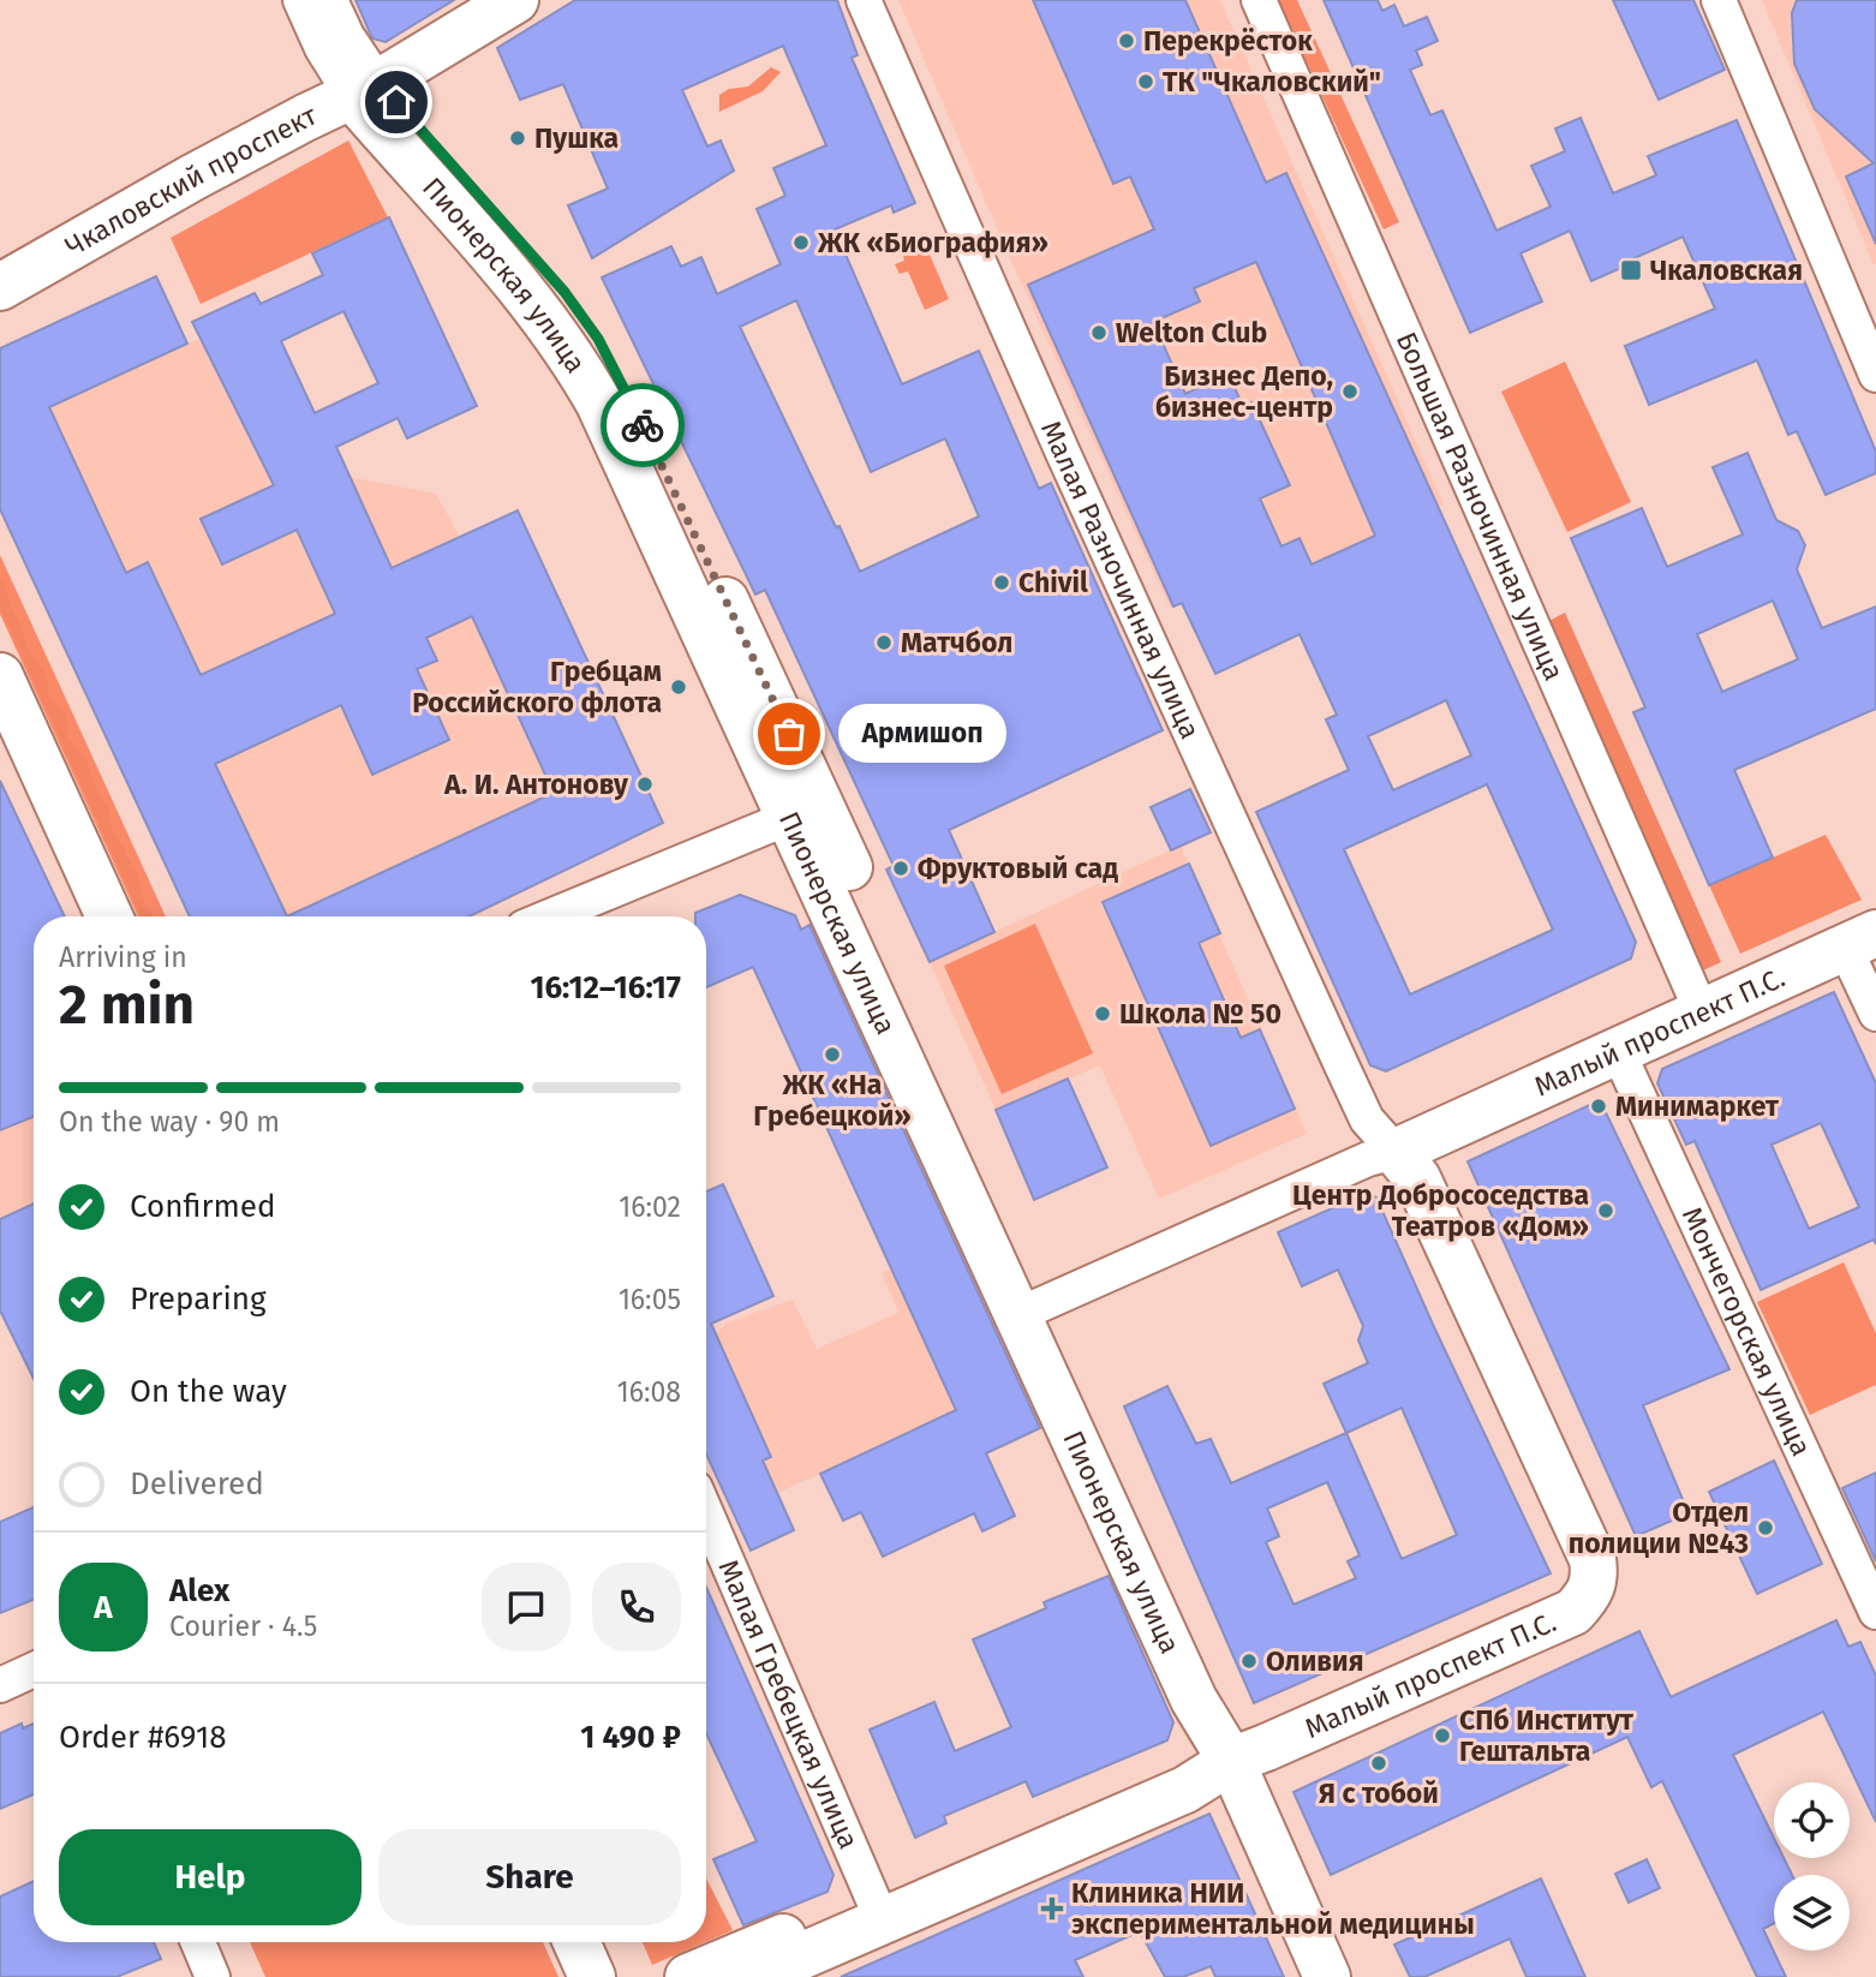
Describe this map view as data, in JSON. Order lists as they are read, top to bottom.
{
  "streets": {
    "street": [
      "Чкаловский проспект",
      "Пионерская улица",
      "Большая Разночинная улица",
      "Малая Разночинная улица",
      "Малый проспект П.С.",
      "Мончегорская улица",
      "Малая Гребецкая улица"
    ]
  },
  "crossings": [
    ["Чкаловский проспект", "Пионерская улица"],
    ["Пионерская улица", "Малый проспект П.С."],
    ["Большая Разночинная улица", "Малый проспект П.С."],
    ["Малая Разночинная улица", "Малый проспект П.С."],
    ["Малый проспект П.С.", "Мончегорская улица"],
    ["Малый проспект П.С.", "Малая Гребецкая улица"]
  ],
  "places": {
    "other": [
      "Перекрёсток",
      "ТК \"Чкаловский\"",
      "Пушка",
      "ЖК «Биография»",
      "Welton Club",
      "Бизнес Депо, бизнес-центр",
      "Chivil",
      "Матчбол",
      "Гребцам Российского флота",
      "Армишоп",
      "А. И. Антонову",
      "Фруктовый сад",
      "Школа № 50",
      "ЖК «На Гребецкой»",
      "Минимаркет",
      "Центр Добрососедства Театров «Дом»",
      "Отдел полиции №43",
      "Оливия",
      "СПб Институт Гештальта",
      "Я с тобой"
    ],
    "transit": ["Чкаловская"],
    "health": ["Клиника НИИ экспериментальной медицины"]
  },
  "page": {
    "bubble": "Армишоп",
    "heading": ["2 min", "Arriving in", "16:12–16:17"],
    "panel": [
      "Alex",
      "Courier · 4.5",
      "Order #6918",
      "1 490 ₽"
    ],
    "bar": "On the way · 90 m",
    "list": [
      ["Confirmed", "16:02"],
      ["Preparing", "16:05"],
      ["On the way", "16:08"],
      "Delivered"
    ],
    "round": "A",
    "buttons": ["Help", "Share"]
  }
}
